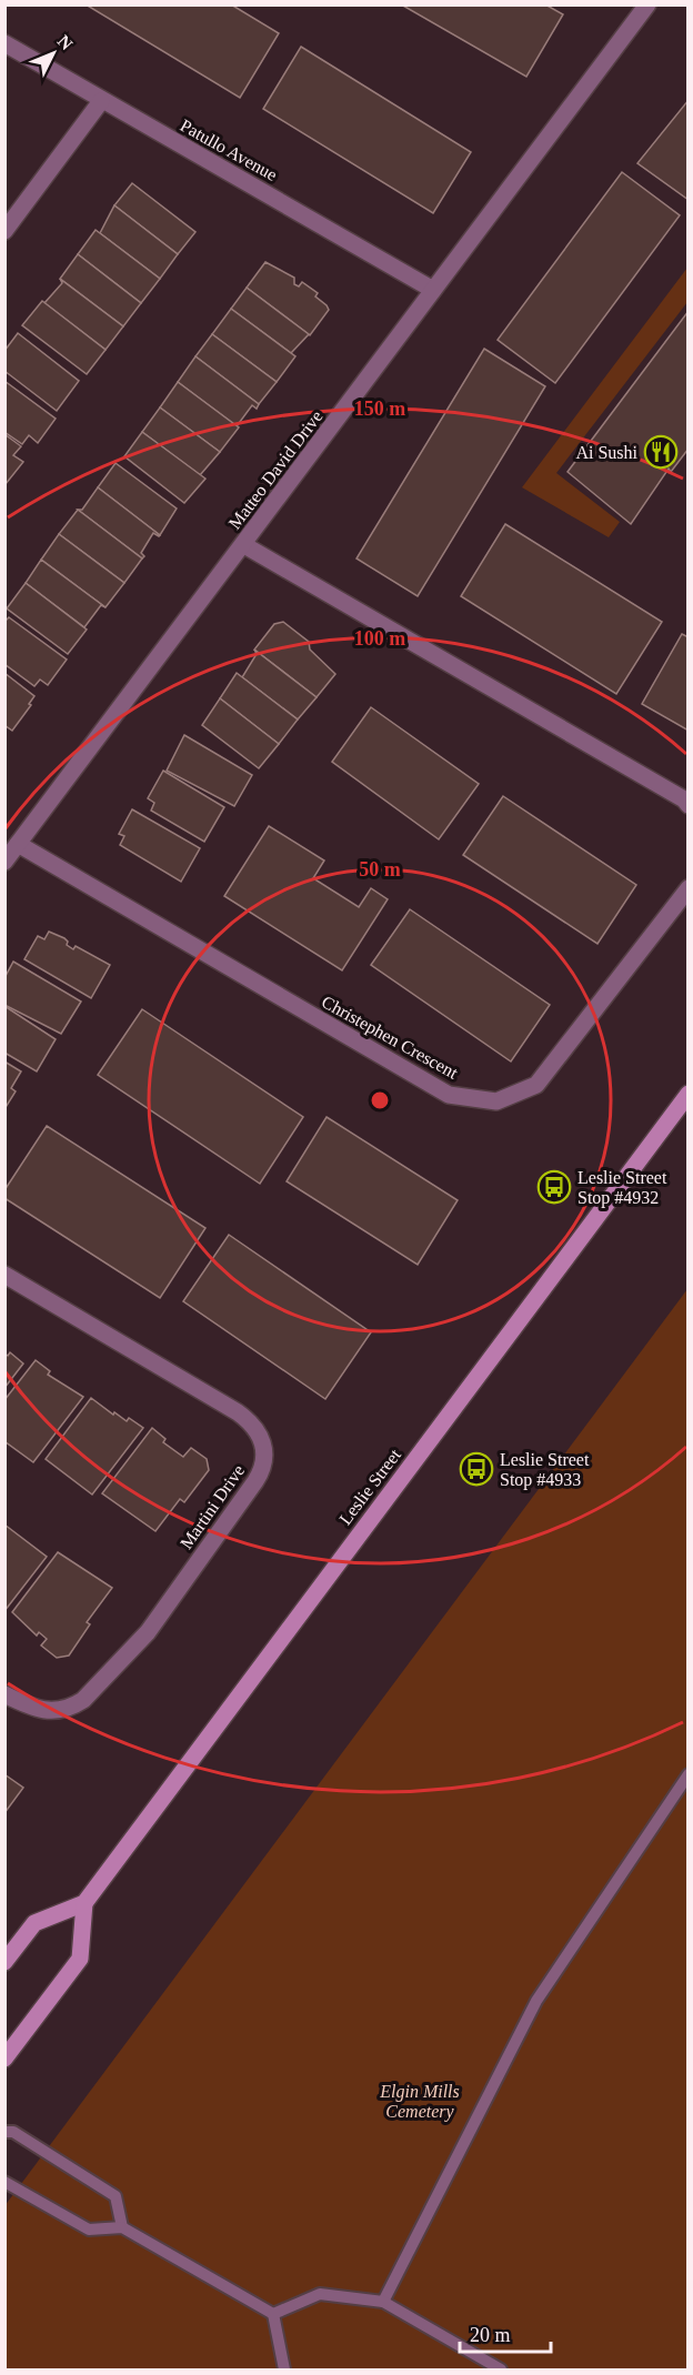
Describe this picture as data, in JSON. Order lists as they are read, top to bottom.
{
  "streets": {
    "main road": ["Leslie Street"],
    "street": [
      "Patullo Avenue",
      "Matteo David Drive",
      "Christephen Crescent",
      "Martini Drive"
    ]
  },
  "crossings": [
    ["Patullo Avenue", "Matteo David Drive"],
    ["Matteo David Drive", "Christephen Crescent"]
  ],
  "parks": ["Elgin Mills Cemetery"],
  "places": {
    "restaurant": ["Ai Sushi"],
    "bus stop": ["Leslie Street Stop #4932", "Leslie Street Stop #4933"]
  },
  "scale_bar": "20 m",
  "north": "top right",
  "rings": ["150 m", "100 m", "50 m"]
}
